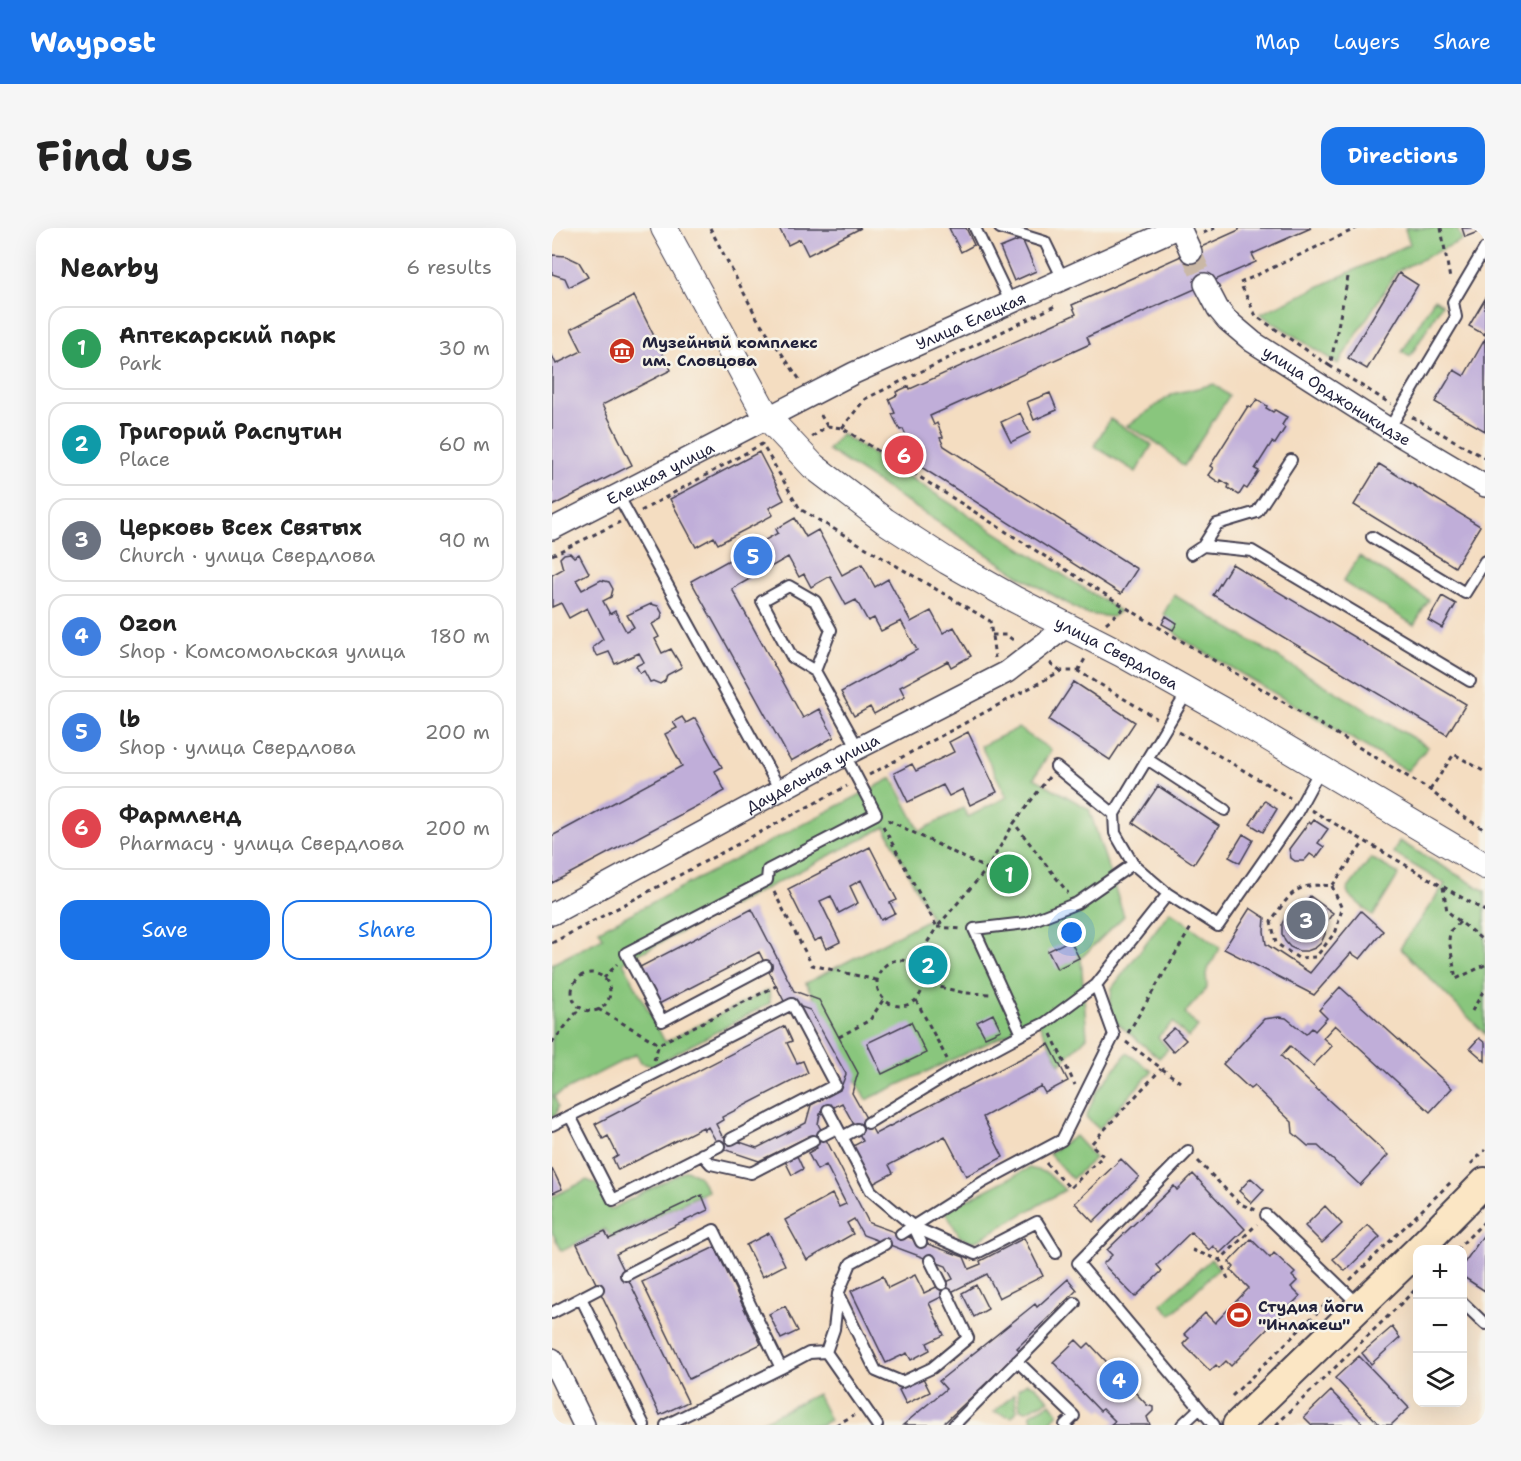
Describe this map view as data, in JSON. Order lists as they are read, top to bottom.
{
  "streets": {
    "street": [
      "Улица Елецкая",
      "улица Орджоникидзе",
      "Елецкая улица",
      "улица Свердлова",
      "Даудельная улица"
    ]
  },
  "crossings": [
    ["Улица Елецкая", "Елецкая улица"],
    ["Улица Елецкая", "улица Свердлова"],
    ["Елецкая улица", "улица Свердлова"],
    ["улица Свердлова", "Даудельная улица"]
  ],
  "places": {
    "museum": ["Музейный комплекс им. Словцова"],
    "sports": ["Студия йоги \"Инлакеш\""]
  },
  "page": {
    "header": "Waypost",
    "nav": ["Map", "Layers", "Share"],
    "buttons": [
      "Directions",
      ["Save", "Share"]
    ],
    "title": "Find us",
    "heading": ["Nearby", "6 results"],
    "list": [
      {
        "mark": "1",
        "name": "Аптекарский парк",
        "note": "Park",
        "value": "30 m"
      },
      {
        "mark": "2",
        "name": "Григорий Распутин",
        "note": "Place",
        "value": "60 m"
      },
      {
        "mark": "3",
        "name": "Церковь Всех Святых",
        "note": "Church · улица Свердлова",
        "value": "90 m"
      },
      {
        "mark": "4",
        "name": "Ozon",
        "note": "Shop · Комсомольская улица",
        "value": "180 m"
      },
      {
        "mark": "5",
        "name": "lb",
        "note": "Shop · улица Свердлова",
        "value": "200 m"
      },
      {
        "mark": "6",
        "name": "Фармленд",
        "note": "Pharmacy · улица Свердлова",
        "value": "200 m"
      }
    ],
    "pins": [
      "6",
      "5",
      "1",
      "3",
      "2",
      "4"
    ],
    "map_buttons": ["+", "−"]
  }
}
